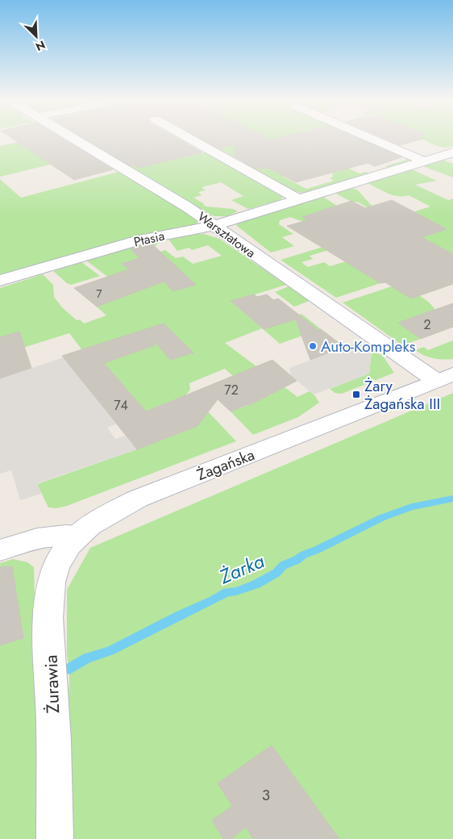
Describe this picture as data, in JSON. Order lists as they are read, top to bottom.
{
  "streets": {
    "street": [
      "Warsztatowa",
      "Ptasia",
      "Żagańska",
      "Żurawia"
    ]
  },
  "crossings": [
    ["Warsztatowa", "Ptasia"],
    ["Warsztatowa", "Żagańska"],
    ["Żagańska", "Żurawia"]
  ],
  "water": ["Żarka"],
  "places": {
    "other": ["Auto-Kompleks"],
    "transit": ["Żary Żagańska III"]
  },
  "house_numbers": [
    "7",
    "2",
    "72",
    "74",
    "3"
  ],
  "north": "bottom right"
}
